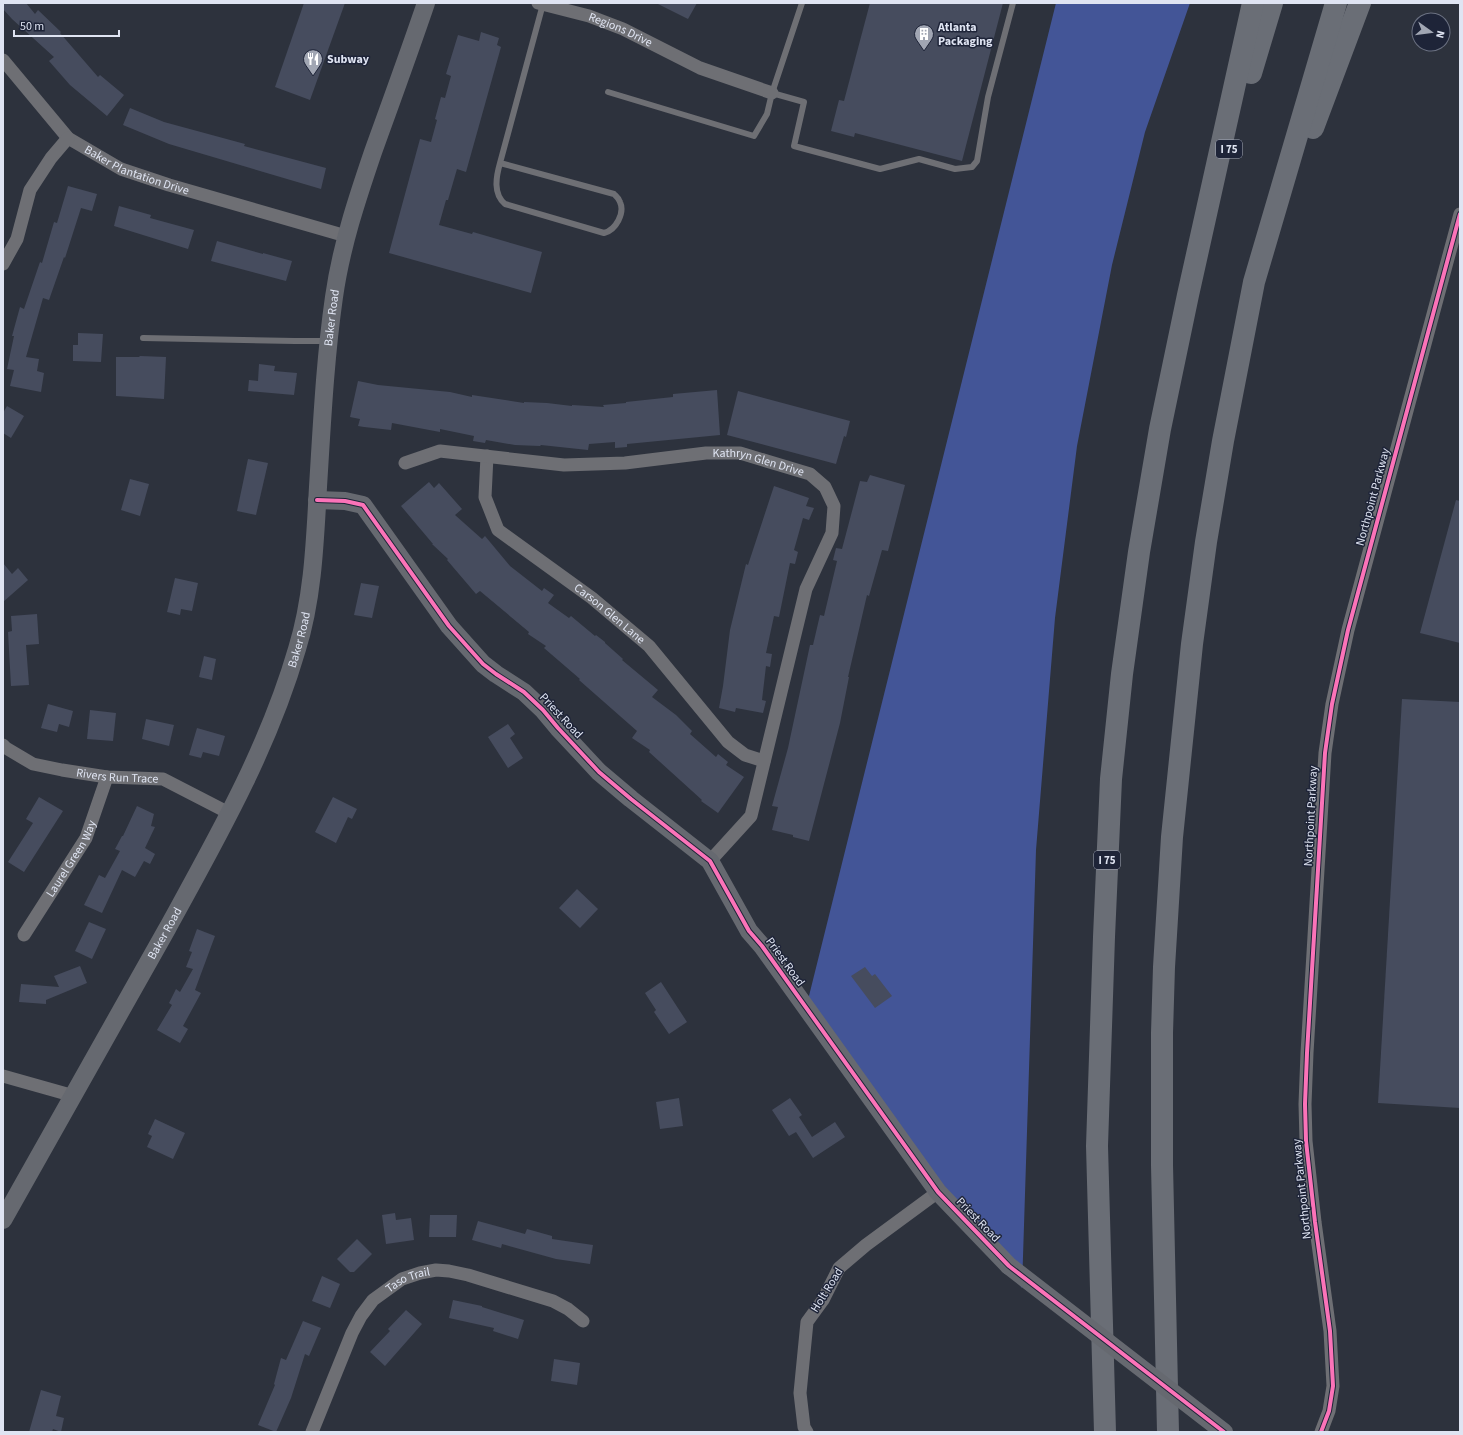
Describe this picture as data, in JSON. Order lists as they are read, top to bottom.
{
  "streets": {
    "highway": ["I 75"],
    "street": [
      "Regions Drive",
      "Baker Plantation Drive",
      "Baker Road",
      "Kathryn Glen Drive",
      "Northpoint Parkway",
      "Carson Glen Lane",
      "Priest Road",
      "Rivers Run Trace",
      "Laurel Green Way",
      "Taso Trail",
      "Holt Road"
    ]
  },
  "crossings": [
    ["Baker Plantation Drive", "Baker Road"],
    ["Baker Road", "Priest Road"],
    ["Baker Road", "Rivers Run Trace"],
    ["Kathryn Glen Drive", "Carson Glen Lane"],
    ["Kathryn Glen Drive", "Priest Road"],
    ["Priest Road", "Holt Road"],
    ["Rivers Run Trace", "Laurel Green Way"]
  ],
  "places": {
    "building": ["Atlanta Packaging"],
    "restaurant": ["Subway"]
  },
  "scale_bar": "50 m",
  "north": "right"
}
